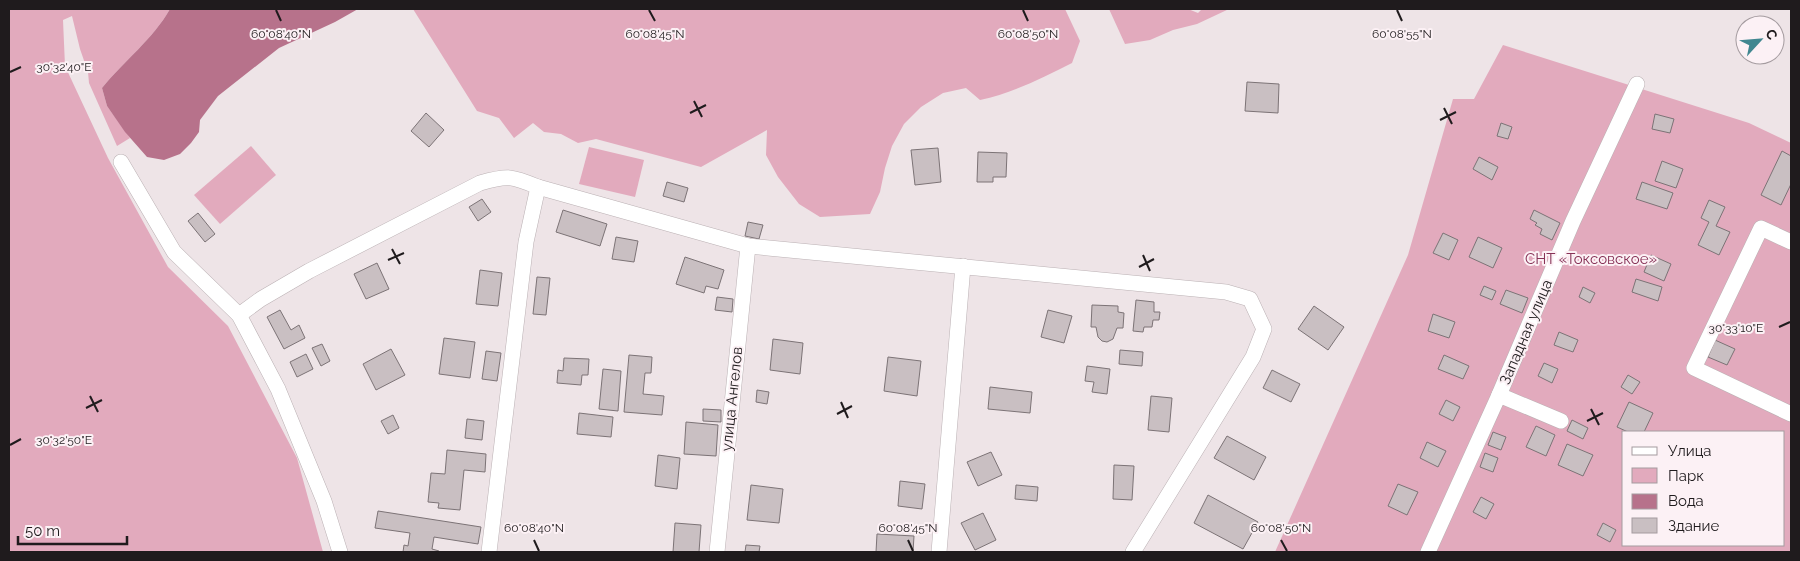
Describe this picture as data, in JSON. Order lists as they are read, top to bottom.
{
  "streets": {
    "street": ["Западная улица", "улица Ангелов"]
  },
  "parks": ["СНТ «Токсовское»"],
  "legend": [
    "Улица",
    "Парк",
    "Вода",
    "Здание"
  ],
  "scale_bar": "50 m",
  "north": "top right",
  "coordinates": [
    "60°08'40\"N",
    "60°08'45\"N",
    "60°08'50\"N",
    "60°08'55\"N",
    "30°32'40\"E",
    "30°33'10\"E",
    "30°32'50\"E"
  ]
}
